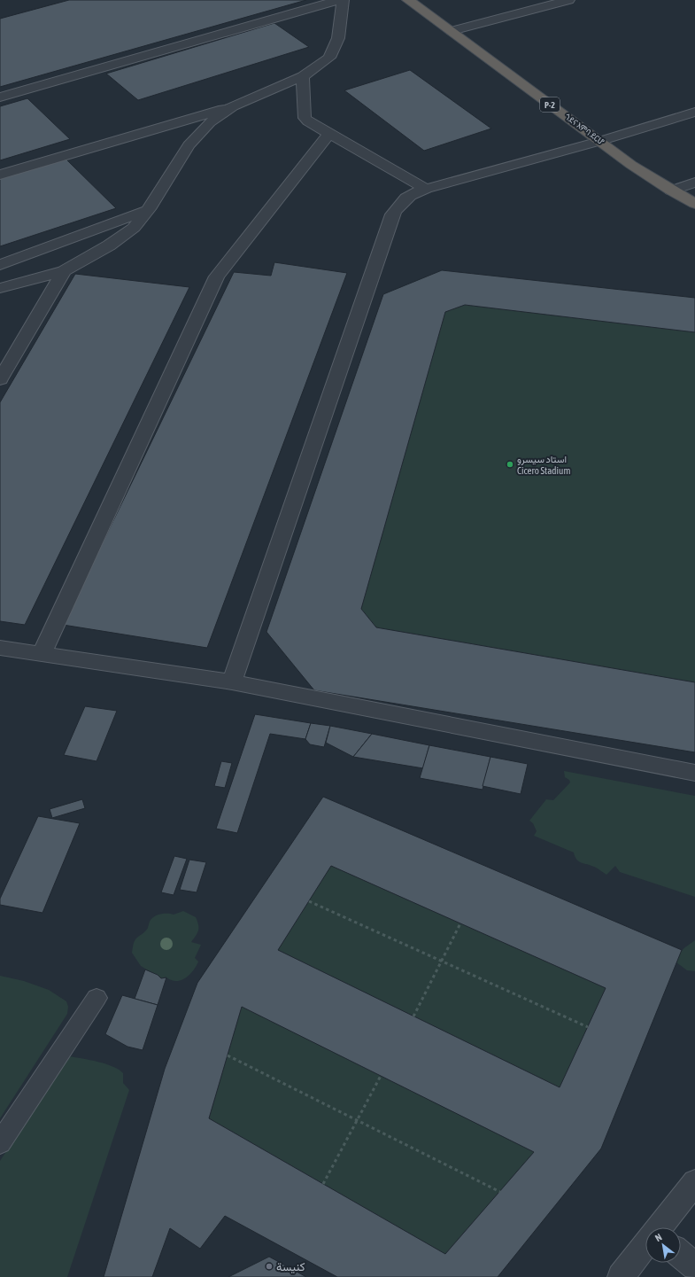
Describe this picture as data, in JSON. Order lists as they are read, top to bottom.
{
  "streets": {
    "highway": ["P-2", "ጎደና እምባ ደርሆ"]
  },
  "places": ["استاد سيسرو Cicero Stadium", "كنيسة"],
  "north": "top left"
}
